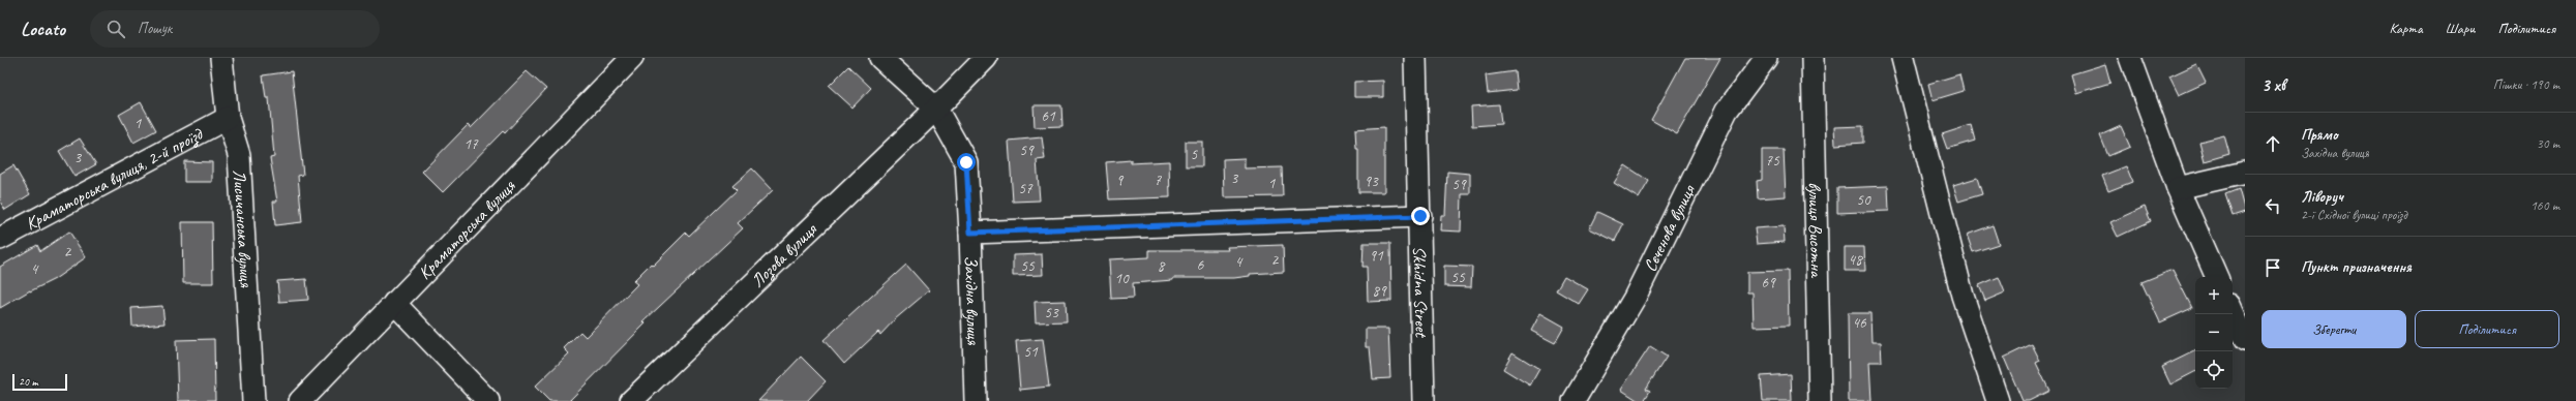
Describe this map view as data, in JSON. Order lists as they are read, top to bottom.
{
  "streets": {
    "street": [
      "Краматорська вулиця, 2-й проїзд",
      "Лисичанська вулиця",
      "Сєченова вулиця",
      "Краматорська вулиця",
      "вулиця Висотна",
      "Лозова вулиця",
      "Skhidna Street",
      "Західна вулиця"
    ]
  },
  "crossings": [
    ["Краматорська вулиця, 2-й проїзд", "Лисичанська вулиця"],
    ["Лозова вулиця", "Західна вулиця"]
  ],
  "house_numbers": [
    "61",
    "1",
    "17",
    "59",
    "5",
    "3",
    "75",
    "3",
    "9",
    "7",
    "93",
    "1",
    "59",
    "57",
    "50",
    "2",
    "91",
    "2",
    "48",
    "4",
    "6",
    "55",
    "8",
    "4",
    "55",
    "10",
    "69",
    "89",
    "53",
    "46",
    "51"
  ],
  "scale_bar": "20 m",
  "page": {
    "header": "Locato",
    "search": "Пошук",
    "nav": ["Карта", "Шари", "Поділитися"],
    "heading": ["3 хв", "Пішки · 190 m"],
    "list": [
      ["Прямо", "Західна вулиця", "30 m"],
      ["Ліворуч", "2-ї Східної вулиці проїзд", "160 m"],
      "Пункт призначення"
    ],
    "map_buttons": ["+", "−"],
    "buttons": ["Зберегти", "Поділитися"],
    "scale": "20 m"
  }
}
